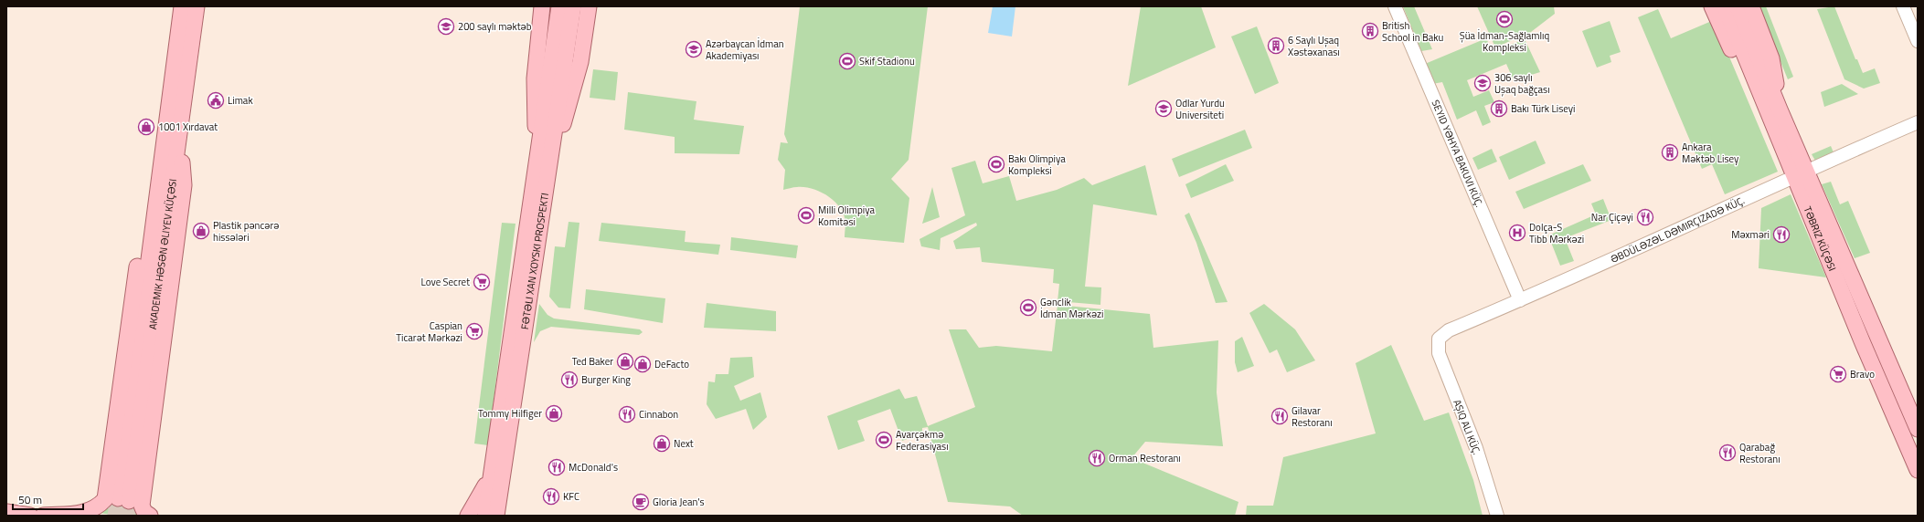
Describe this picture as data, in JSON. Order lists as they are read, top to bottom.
{
  "streets": {
    "main road": ["TƏBRIZ KÜÇƏSI", "FƏTƏLI XAN XOYSKI PROSPEKTI"],
    "street": ["SEYID YƏHYA BAKUVI KÜÇ.", "ƏBDÜLƏZƏL DƏMIRÇIZADƏ KÜÇ."]
  },
  "crossings": [
    ["SEYID YƏHYA BAKUVI KÜÇ.", "ƏBDÜLƏZƏL DƏMIRÇIZADƏ KÜÇ."],
    ["ƏBDÜLƏZƏL DƏMIRÇIZADƏ KÜÇ.", "TƏBRIZ KÜÇƏSI"]
  ],
  "places": {
    "sports": [
      "Şüa İdman-Sağlamlıq Kompleksi",
      "Skif Stadionu",
      "Bakı Olimpiya Kompleksi",
      "Milli Olimpiya Komitəsi",
      "Gənclik İdman Mərkəzi",
      "Avarçəkmə Federasiyası"
    ],
    "school or university": [
      "200 saylı məktəb",
      "Azərbaycan İdman Akademiyası",
      "306 saylı Uşaq bağçası",
      "Odlar Yurdu Universiteti"
    ],
    "building": [
      "British School in Baku",
      "6 Saylı Uşaq Xəstəxanası",
      "Bakı Türk Liseyi",
      "Ankara Məktəb Lisey"
    ],
    "public building": ["Limak"],
    "shop": [
      "1001 Xırdavat",
      "Plastik pəncərə hissələri",
      "Ted Baker",
      "DeFacto",
      "Tommy Hilfiger",
      "Next"
    ],
    "restaurant": [
      "Nar Çiçəyi",
      "Məxməri",
      "Burger King",
      "Cinnabon",
      "Gilavar Restoranı",
      "Qarabağ Restoranı",
      "Orman Restoranı",
      "McDonald's",
      "KFC"
    ],
    "hospital": ["Dolça-S Tibb Mərkəzi"],
    "supermarket": ["Love Secret", "Caspian Ticarət Mərkəzi", "Bravo"],
    "cafe": ["Gloria Jean's"]
  },
  "scale_bar": "50 m"
}
